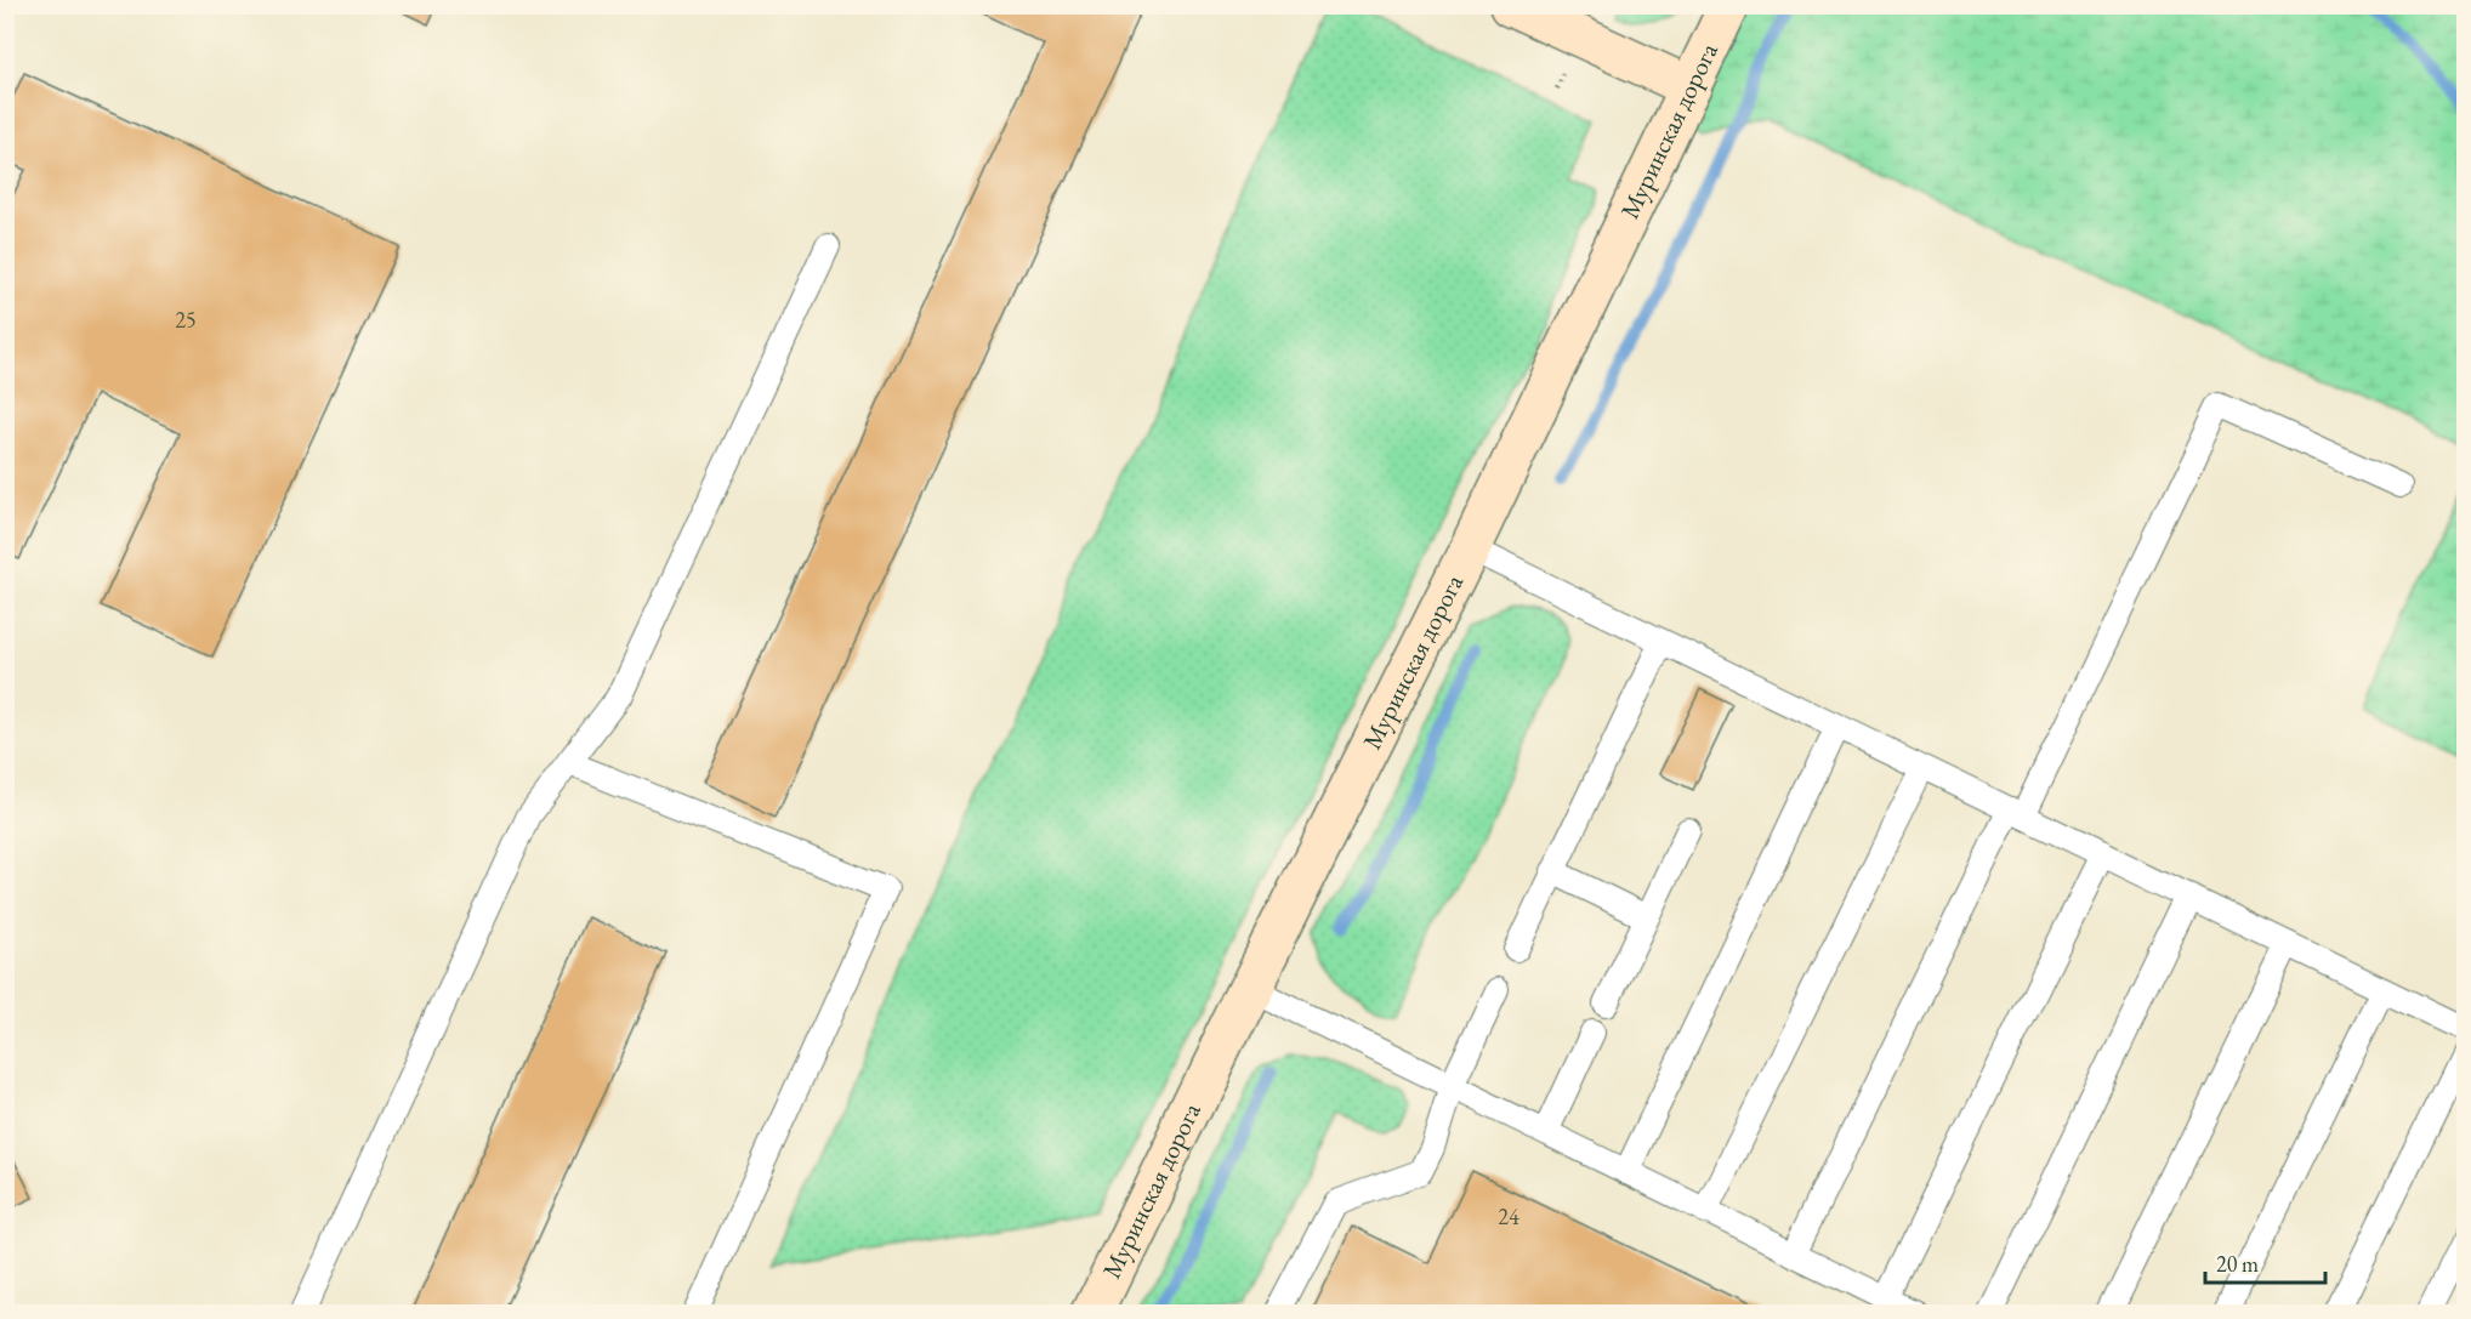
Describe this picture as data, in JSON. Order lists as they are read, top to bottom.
{
  "streets": {
    "street": ["Муринская дорога"]
  },
  "house_numbers": ["25", "24"],
  "scale_bar": "20 m"
}
